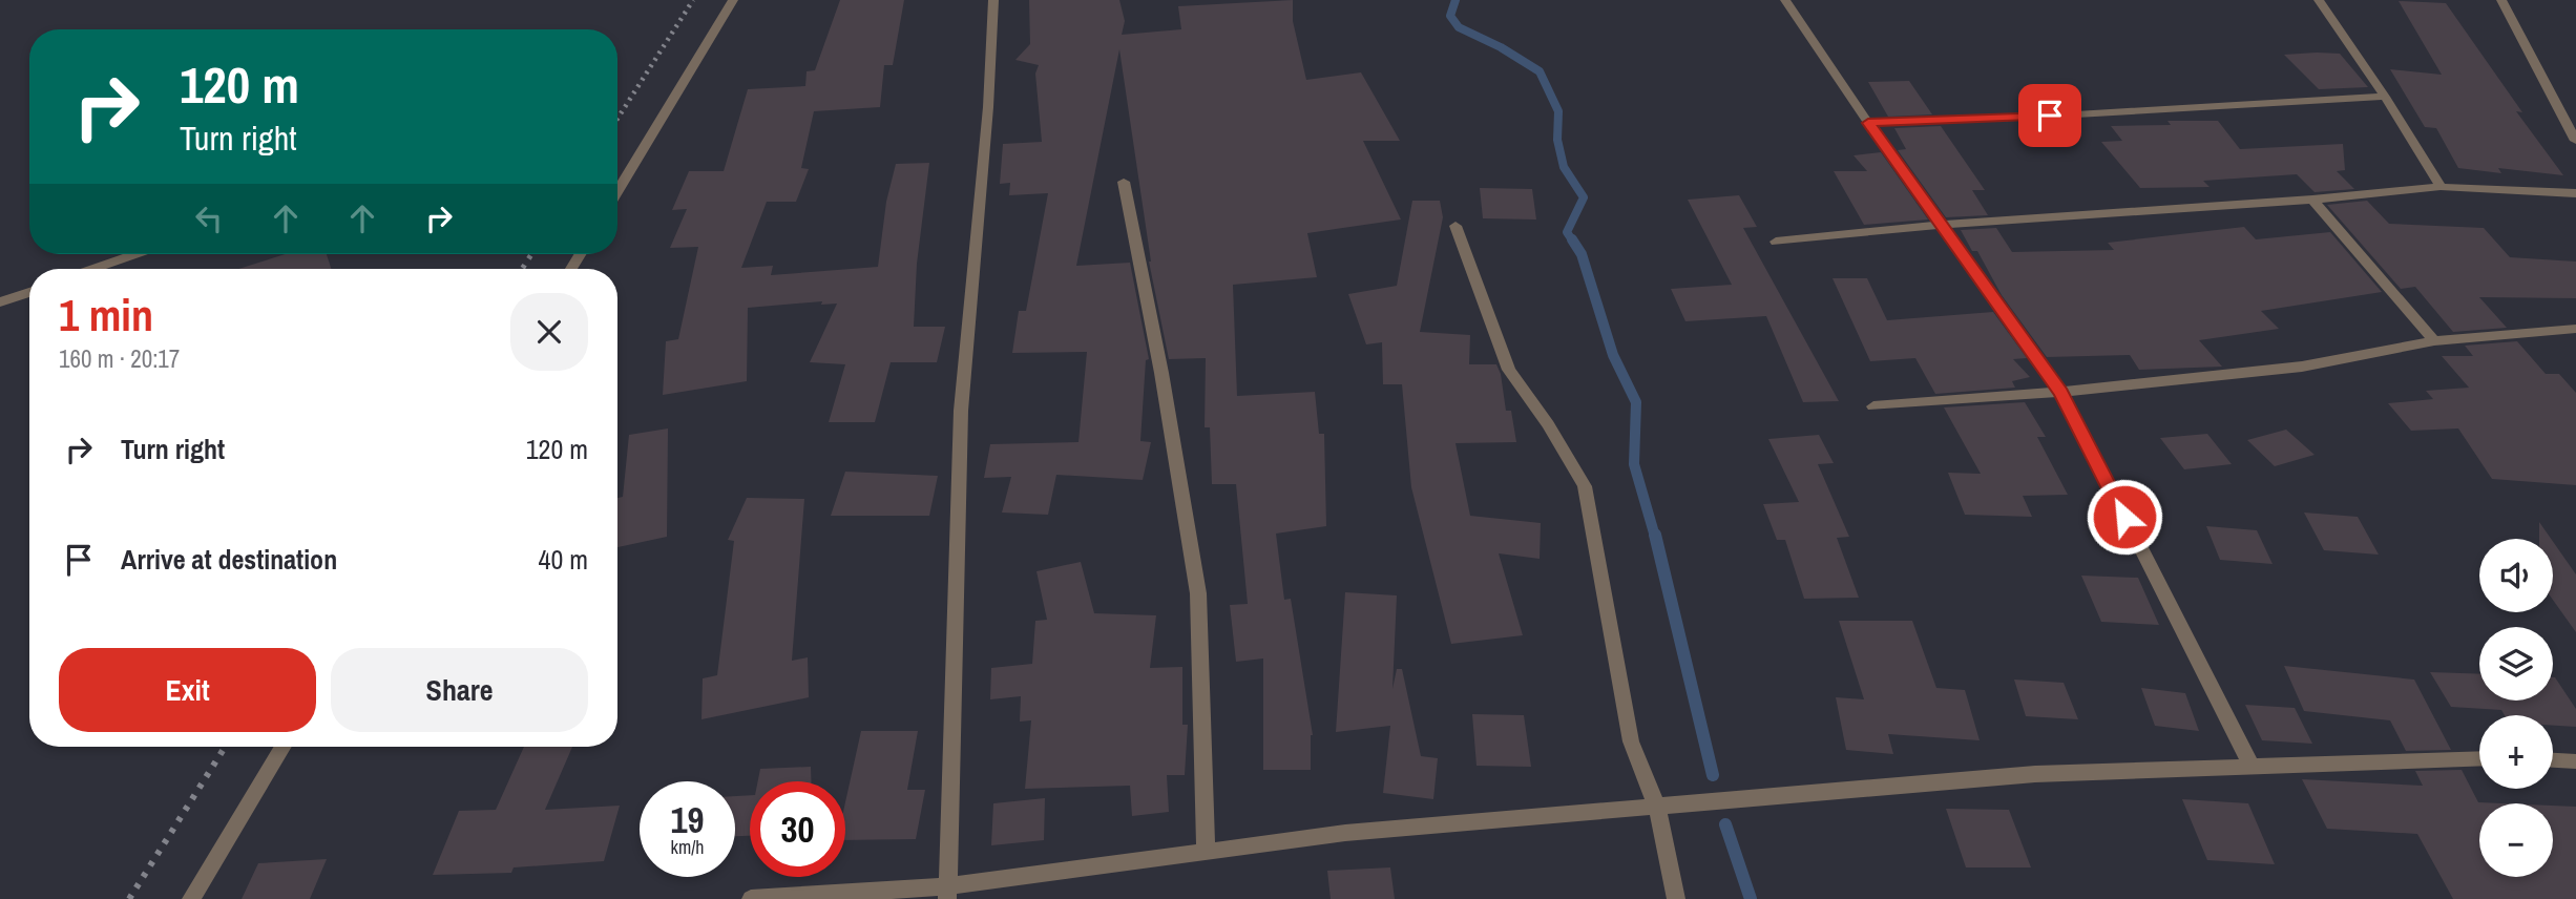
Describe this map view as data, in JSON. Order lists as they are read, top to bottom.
{
  "page": {
    "turn": ["120 m", "Turn right"],
    "heading": ["1 min", "160 m · 20:17"],
    "list": [
      {
        "name": "Turn right",
        "value": "120 m"
      },
      {
        "name": "Arrive at destination",
        "value": "40 m"
      }
    ],
    "map_buttons": ["+", "−"],
    "buttons": ["Exit", "Share"],
    "speed": "19 km/h",
    "limit": "30"
  }
}
